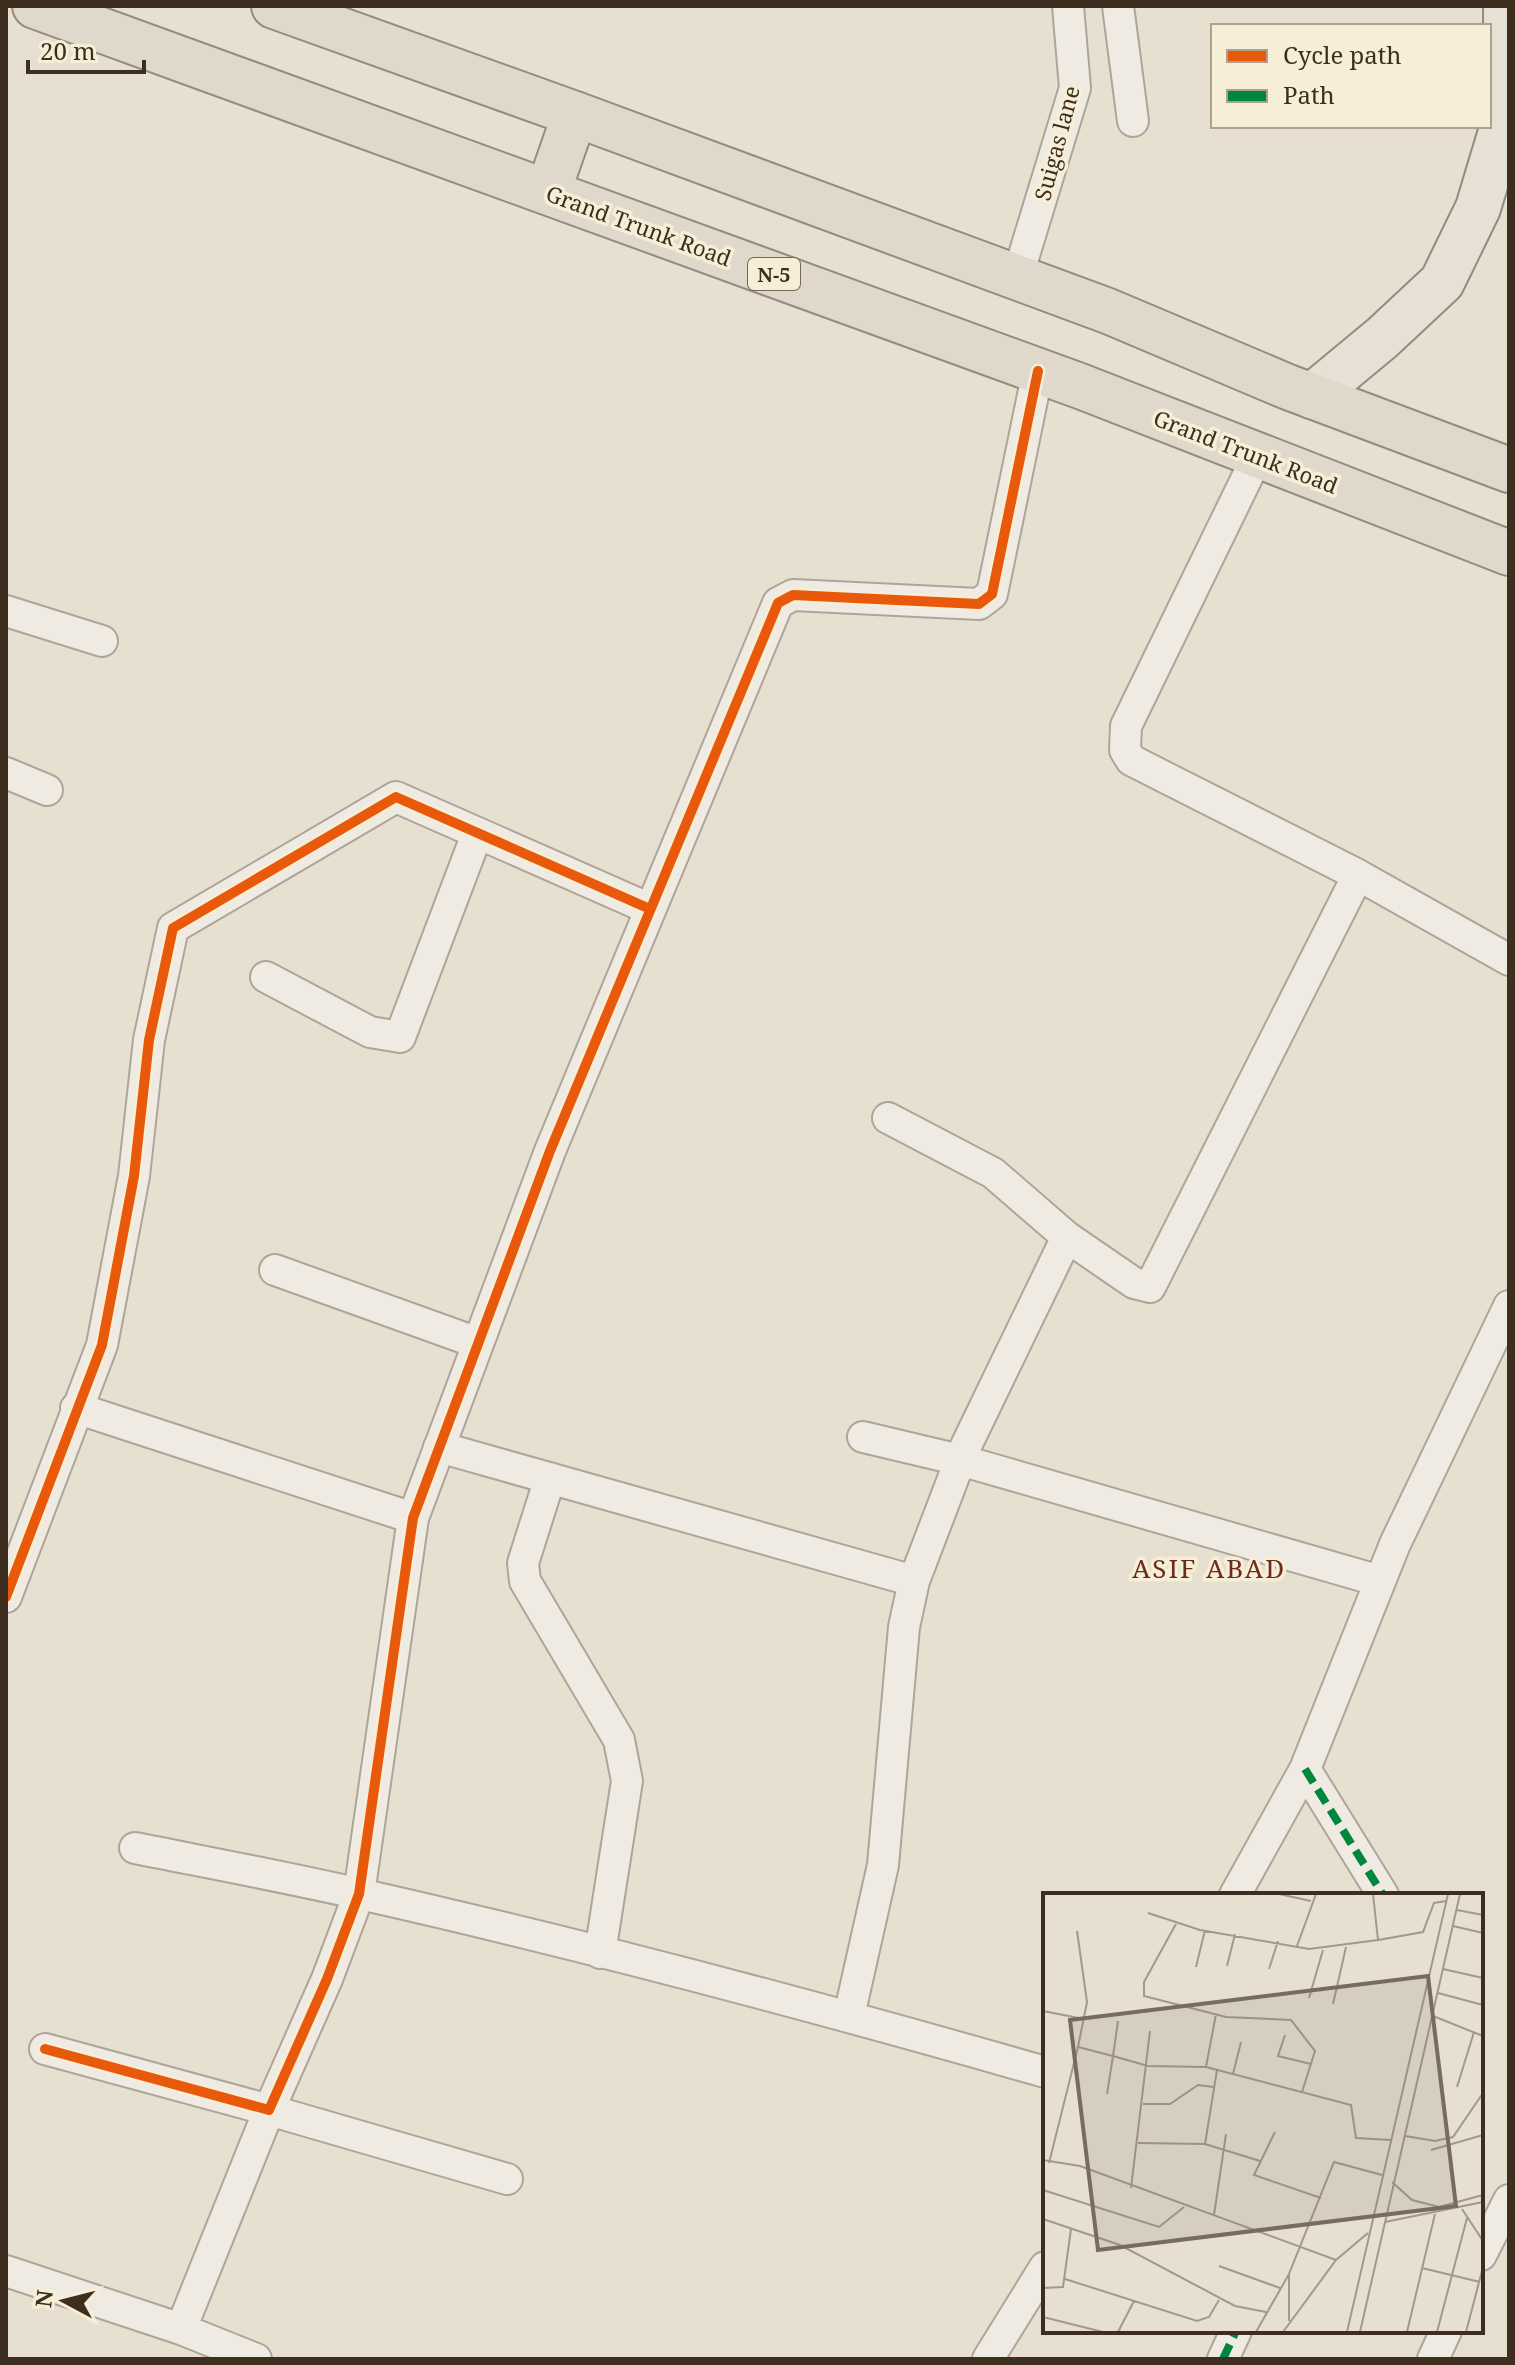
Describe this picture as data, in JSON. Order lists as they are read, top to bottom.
{
  "streets": {
    "highway": ["Grand Trunk Road", "N-5"],
    "street": ["Suigas lane"]
  },
  "districts": ["ASIF ABAD"],
  "legend": ["Cycle path", "Path"],
  "scale_bar": "20 m",
  "north": "left"
}
